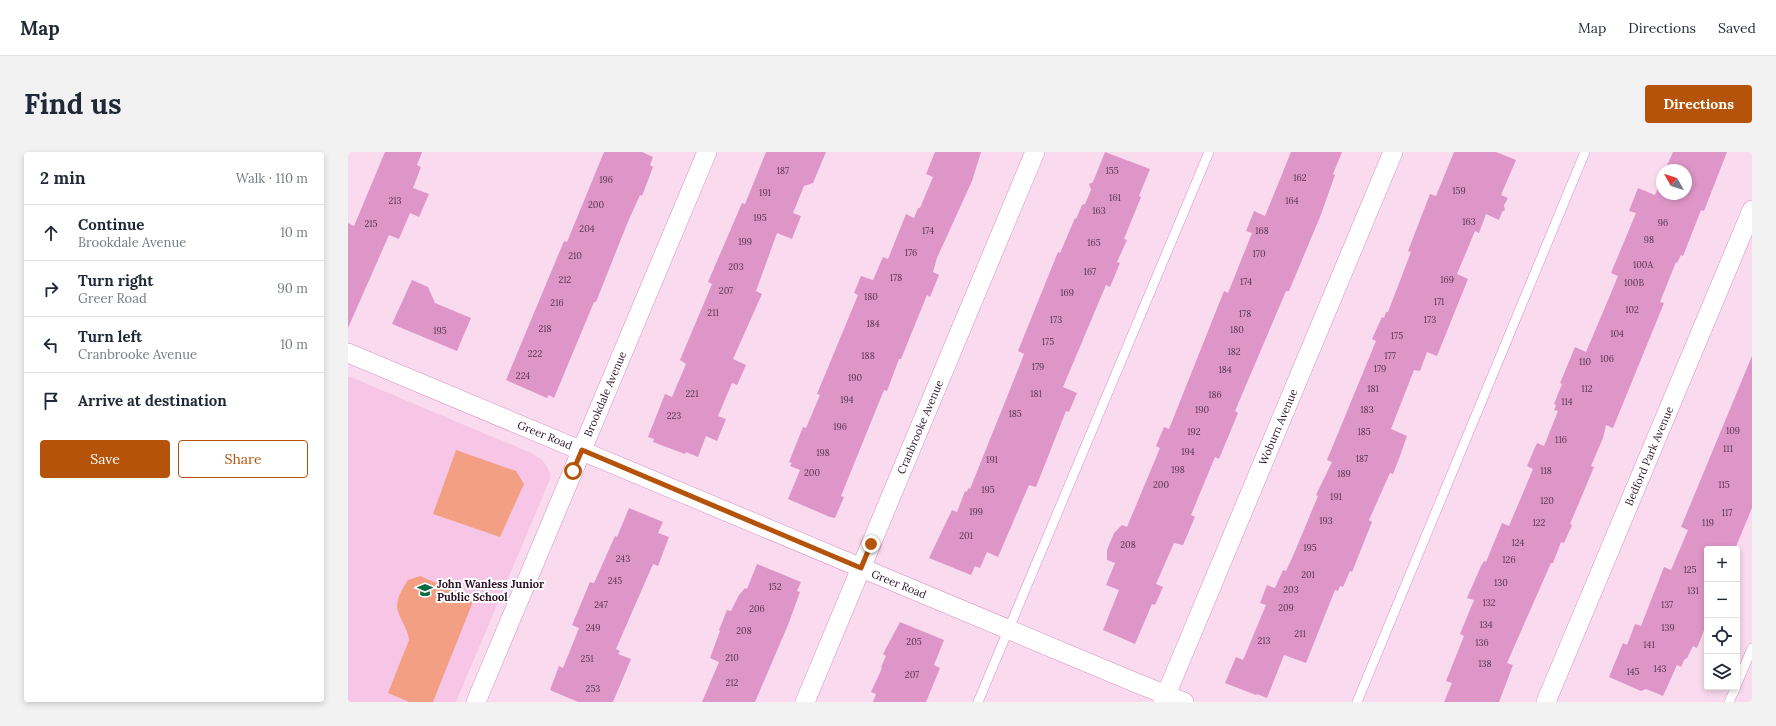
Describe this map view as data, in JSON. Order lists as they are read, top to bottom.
{
  "streets": {
    "street": [
      "Brookdale Avenue",
      "Cranbrooke Avenue",
      "Woburn Avenue",
      "Greer Road",
      "Bedford Park Avenue"
    ]
  },
  "crossings": [
    ["Brookdale Avenue", "Greer Road"],
    ["Cranbrooke Avenue", "Greer Road"],
    ["Woburn Avenue", "Greer Road"]
  ],
  "places": {
    "school or university": ["John Wanless Junior Public School"]
  },
  "house_numbers": [
    "187",
    "155",
    "162",
    "196",
    "159",
    "191",
    "161",
    "213",
    "164",
    "200",
    "163",
    "195",
    "163",
    "96",
    "215",
    "204",
    "174",
    "168",
    "98",
    "199",
    "165",
    "176",
    "170",
    "210",
    "100A",
    "203",
    "167",
    "178",
    "212",
    "169",
    "174",
    "100B",
    "207",
    "169",
    "180",
    "171",
    "216",
    "102",
    "211",
    "178",
    "173",
    "173",
    "184",
    "218",
    "180",
    "195",
    "104",
    "175",
    "175",
    "182",
    "222",
    "188",
    "177",
    "106",
    "110",
    "179",
    "179",
    "184",
    "224",
    "190",
    "181",
    "112",
    "221",
    "181",
    "186",
    "194",
    "114",
    "190",
    "183",
    "185",
    "223",
    "196",
    "109",
    "192",
    "185",
    "116",
    "111",
    "194",
    "198",
    "187",
    "191",
    "198",
    "118",
    "200",
    "189",
    "200",
    "115",
    "195",
    "191",
    "120",
    "199",
    "117",
    "193",
    "122",
    "119",
    "201",
    "124",
    "208",
    "195",
    "243",
    "126",
    "125",
    "201",
    "245",
    "130",
    "152",
    "203",
    "131",
    "132",
    "247",
    "137",
    "209",
    "206",
    "134",
    "249",
    "139",
    "208",
    "211",
    "213",
    "205",
    "136",
    "141",
    "210",
    "251",
    "138",
    "143",
    "145",
    "207",
    "212",
    "253"
  ],
  "north": "top left",
  "page": {
    "header": "Map",
    "nav": ["Map", "Directions", "Saved"],
    "buttons": [
      "Directions",
      ["Save", "Share"]
    ],
    "title": "Find us",
    "heading": ["2 min", "Walk · 110 m"],
    "list": [
      ["Continue", "Brookdale Avenue", "10 m"],
      ["Turn right", "Greer Road", "90 m"],
      ["Turn left", "Cranbrooke Avenue", "10 m"],
      "Arrive at destination"
    ],
    "map_buttons": ["+", "−"]
  }
}
